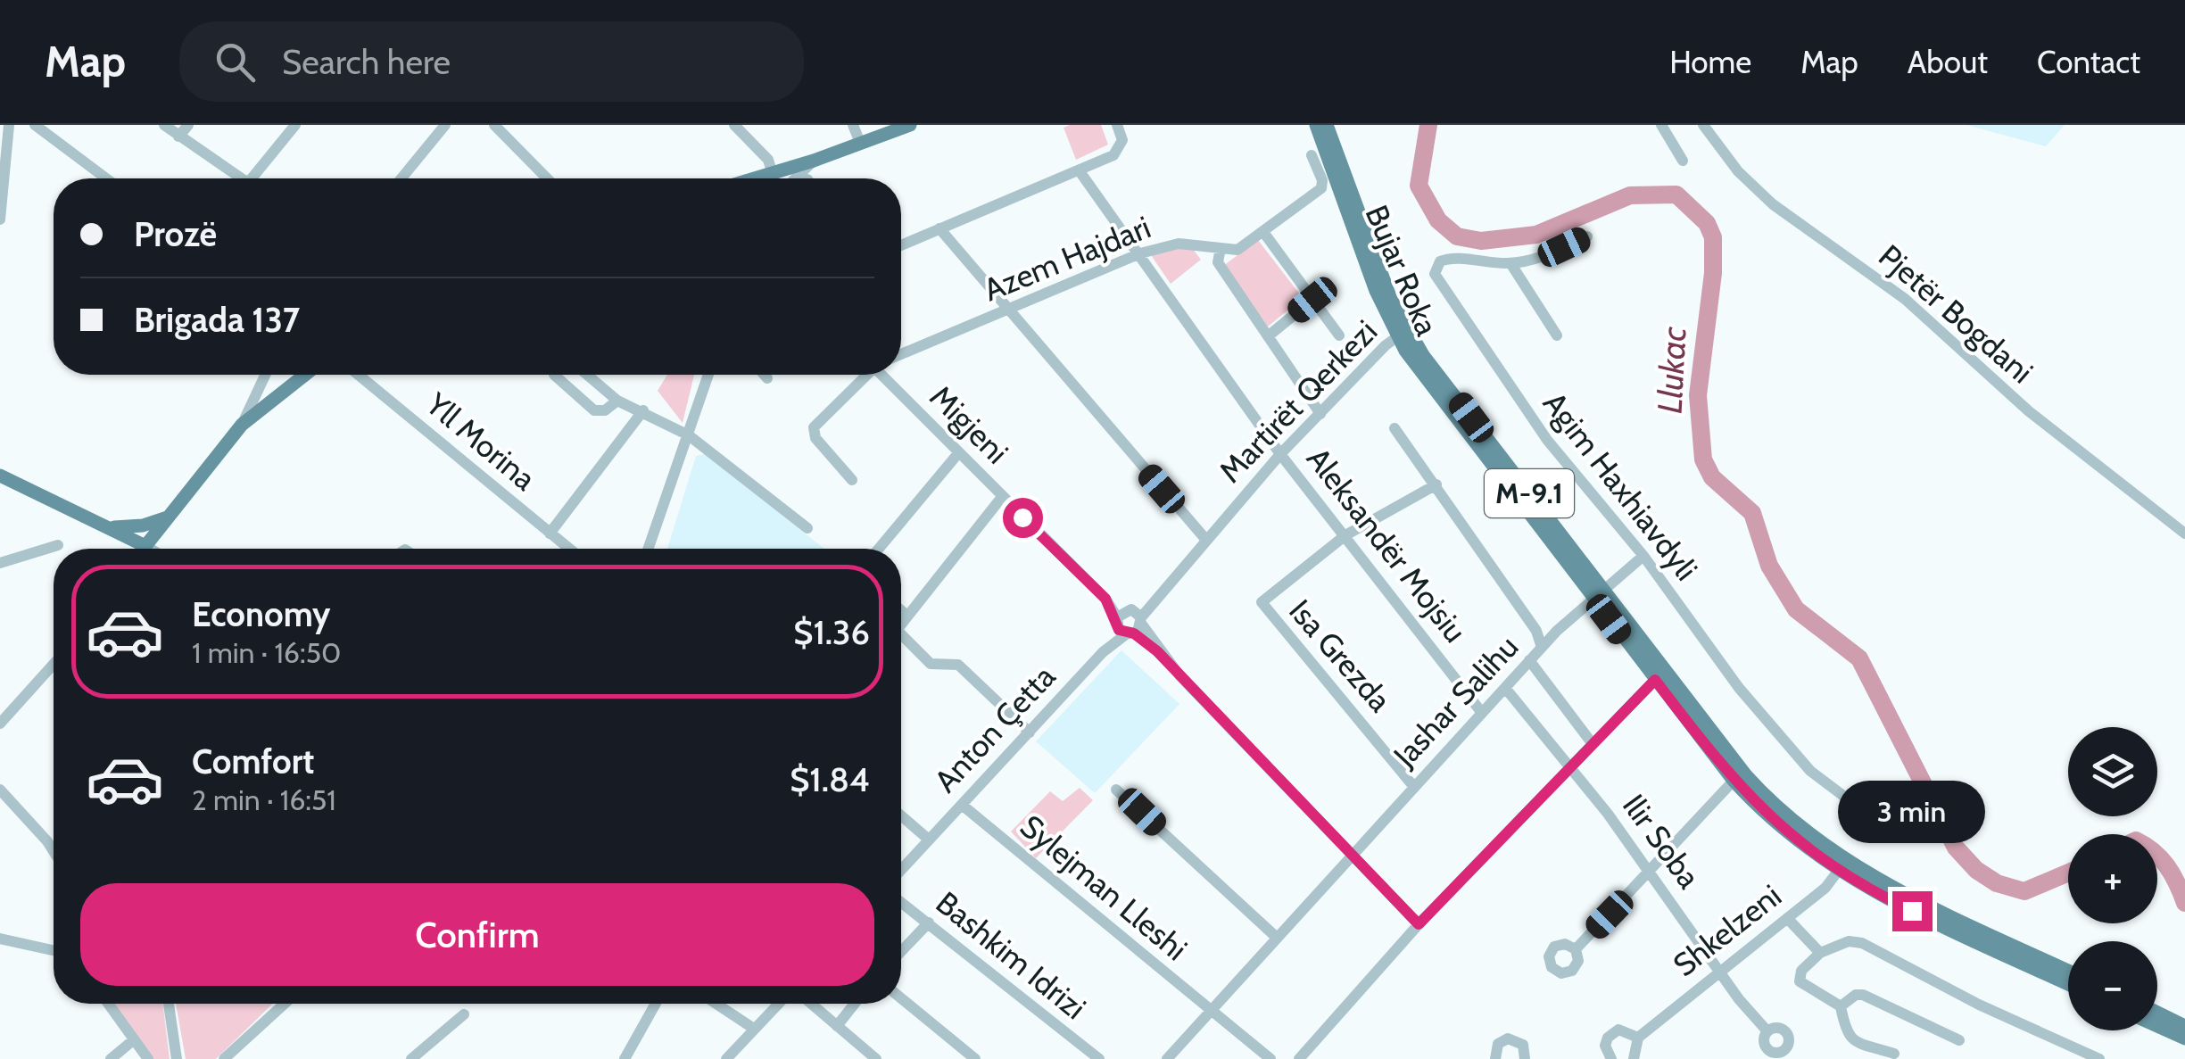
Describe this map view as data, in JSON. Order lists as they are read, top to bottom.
{
  "streets": {
    "main road": ["Bujar Roka", "M-9.1"],
    "street": [
      "Azem Hajdari",
      "Pjetër Bogdani",
      "Martirët Qerkezi",
      "Migjeni",
      "Yll Morina",
      "Agim Haxhiavdyli",
      "Aleksandër Mojsiu",
      "Isa Grezda",
      "Jashar Salihu",
      "Anton Çetta",
      "Ilir Soba",
      "Sylejman Lleshi",
      "Shkelzeni",
      "Bashkim Idrizi"
    ]
  },
  "crossings": [
    ["Azem Hajdari", "Aleksandër Mojsiu"],
    ["Bujar Roka", "Martirët Qerkezi"],
    ["Bujar Roka", "M-9.1"],
    ["Bujar Roka", "Jashar Salihu"],
    ["Bujar Roka", "Shkelzeni"],
    ["Martirët Qerkezi", "Migjeni"],
    ["Martirët Qerkezi", "Aleksandër Mojsiu"],
    ["Martirët Qerkezi", "Anton Çetta"],
    ["Migjeni", "Jashar Salihu"],
    ["Migjeni", "Anton Çetta"],
    ["M-9.1", "Shkelzeni"],
    ["Aleksandër Mojsiu", "Isa Grezda"],
    ["Aleksandër Mojsiu", "Jashar Salihu"],
    ["Isa Grezda", "Jashar Salihu"],
    ["Jashar Salihu", "Ilir Soba"],
    ["Jashar Salihu", "Sylejman Lleshi"],
    ["Anton Çetta", "Sylejman Lleshi"],
    ["Ilir Soba", "Shkelzeni"]
  ],
  "water": ["Llukac"],
  "page": {
    "header": "Map",
    "search": "Search here",
    "nav": [
      "Home",
      "Map",
      "About",
      "Contact"
    ],
    "banner": ["Prozë", "Brigada 137"],
    "list": [
      {
        "name": "Economy",
        "note": "1 min · 16:50",
        "value": "$1.36"
      },
      {
        "name": "Comfort",
        "note": "2 min · 16:51",
        "value": "$1.84"
      }
    ],
    "map_buttons": ["+", "−"],
    "bubble": "3 min",
    "buttons": "Confirm"
  }
}
